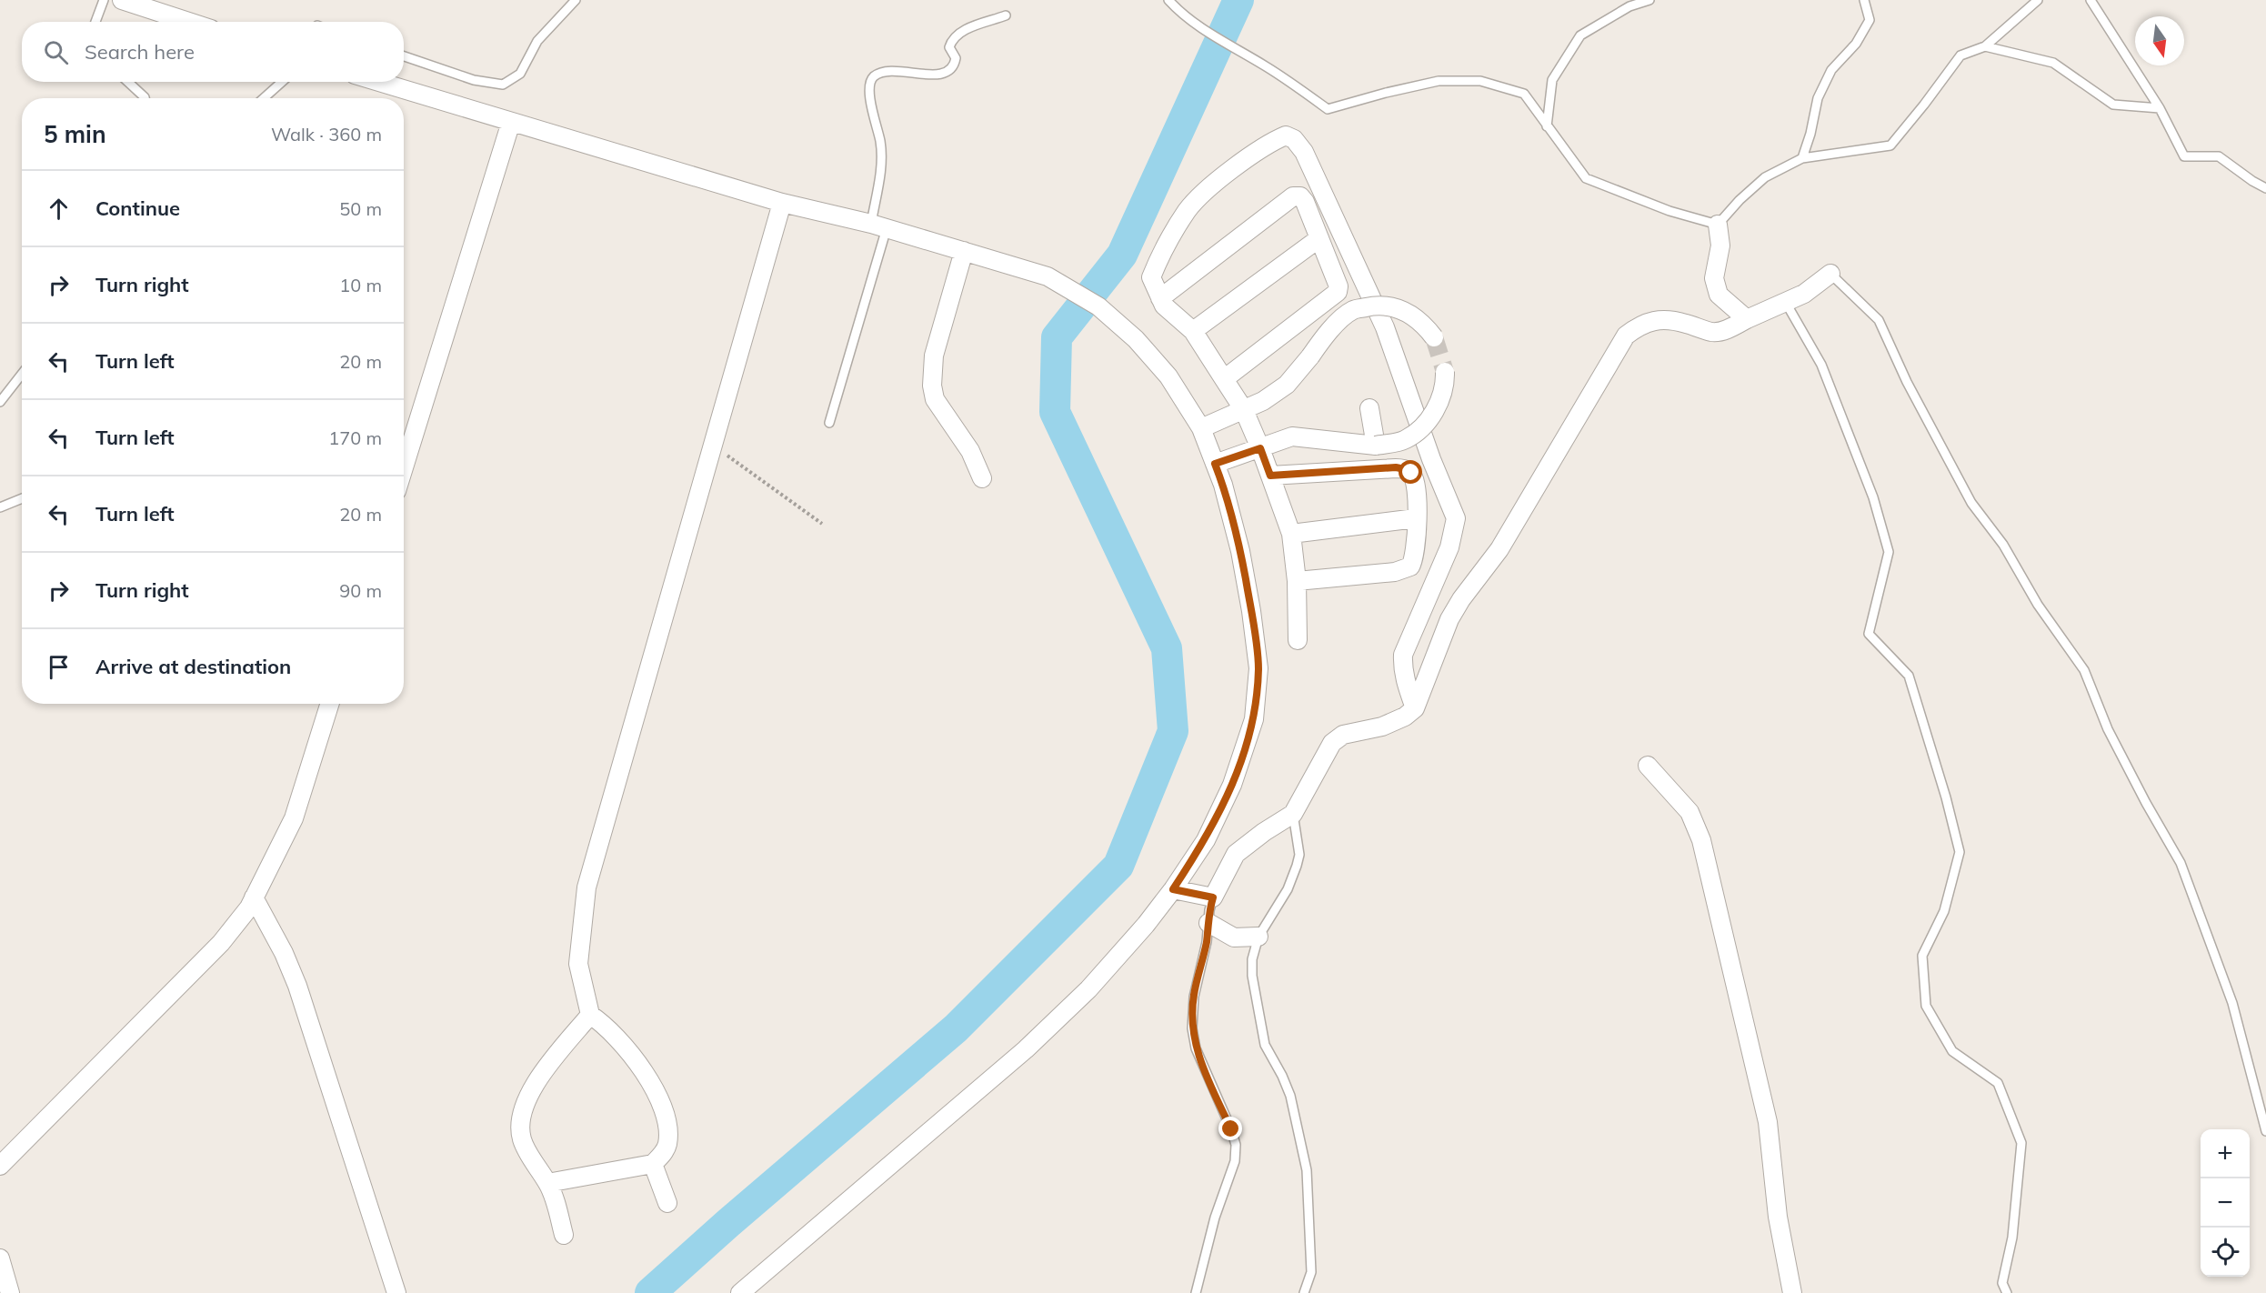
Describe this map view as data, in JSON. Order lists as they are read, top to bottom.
{
  "north": "bottom",
  "page": {
    "search": "Search here",
    "heading": ["5 min", "Walk · 360 m"],
    "list": [
      ["Continue", "50 m"],
      ["Turn right", "10 m"],
      ["Turn left", "20 m"],
      ["Turn left", "170 m"],
      ["Turn left", "20 m"],
      ["Turn right", "90 m"],
      "Arrive at destination"
    ],
    "map_buttons": ["+", "−"]
  }
}
